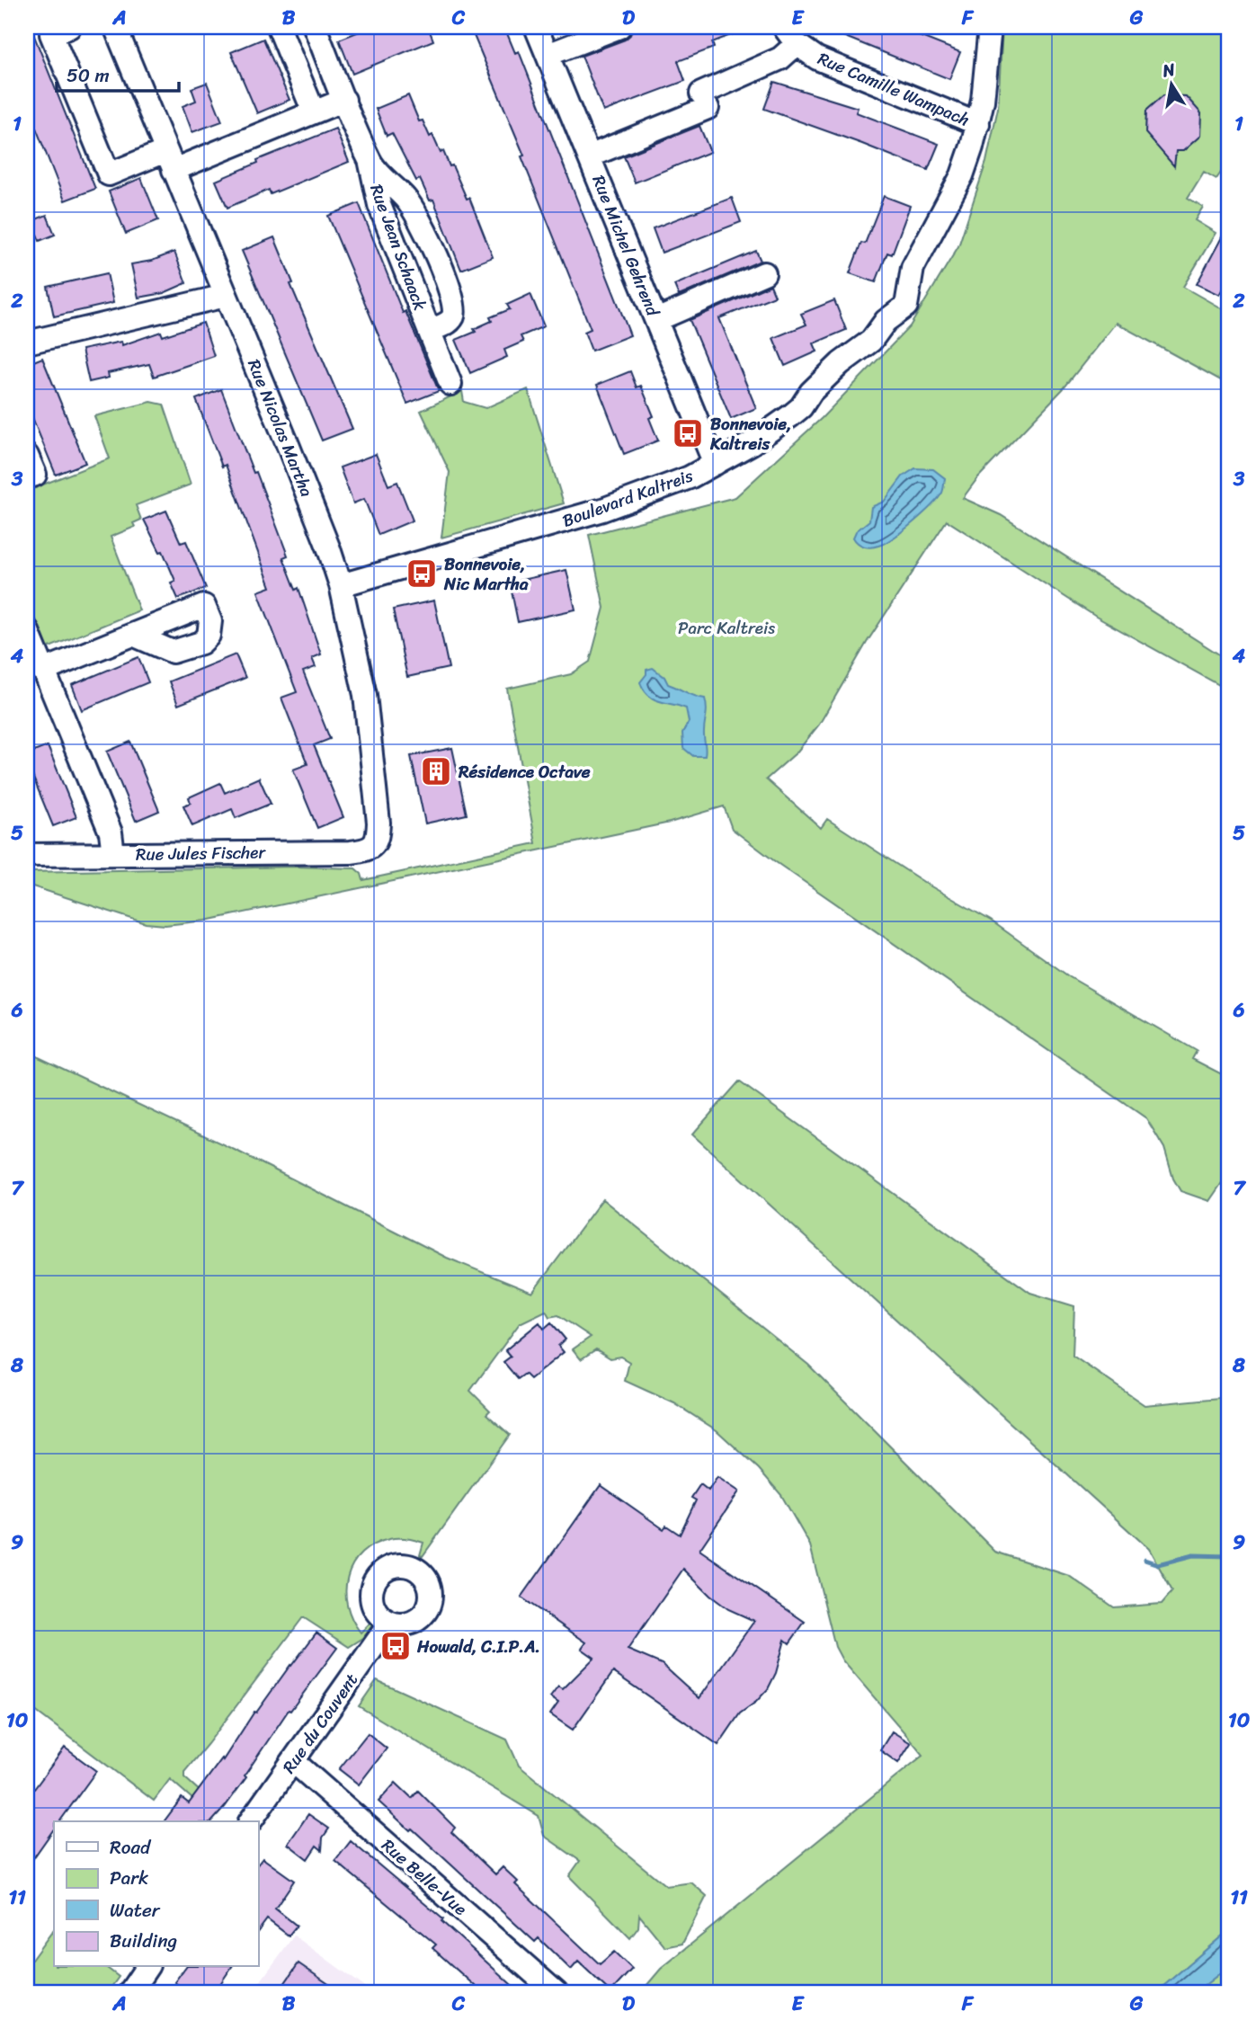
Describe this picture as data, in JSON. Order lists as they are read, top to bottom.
{
  "streets": {
    "street": [
      "Rue Camille Wampach",
      "Rue Michel Gehrend",
      "Rue Jean Schaack",
      "Rue Nicolas Martha",
      "Boulevard Kaltreis",
      "Rue Jules Fischer",
      "Rue du Couvent",
      "Rue Belle-Vue"
    ]
  },
  "crossings": [
    ["Rue Camille Wampach", "Boulevard Kaltreis"],
    ["Rue Michel Gehrend", "Boulevard Kaltreis"],
    ["Rue Nicolas Martha", "Boulevard Kaltreis"],
    ["Rue Nicolas Martha", "Rue Jules Fischer"],
    ["Rue du Couvent", "Rue Belle-Vue"]
  ],
  "parks": ["Parc Kaltreis"],
  "places": {
    "bus stop": ["Bonnevoie, Kaltreis", "Bonnevoie, Nic Martha", "Howald, C.I.P.A."],
    "building": ["Résidence Octave"]
  },
  "legend": [
    "Road",
    "Park",
    "Water",
    "Building"
  ],
  "scale_bar": "50 m",
  "north": "top",
  "grid": {
    "columns": [
      "A",
      "B",
      "C",
      "D",
      "E",
      "F",
      "G"
    ],
    "rows": [
      "1",
      "2",
      "3",
      "4",
      "5",
      "6",
      "7",
      "8",
      "9",
      "10",
      "11"
    ]
  }
}
